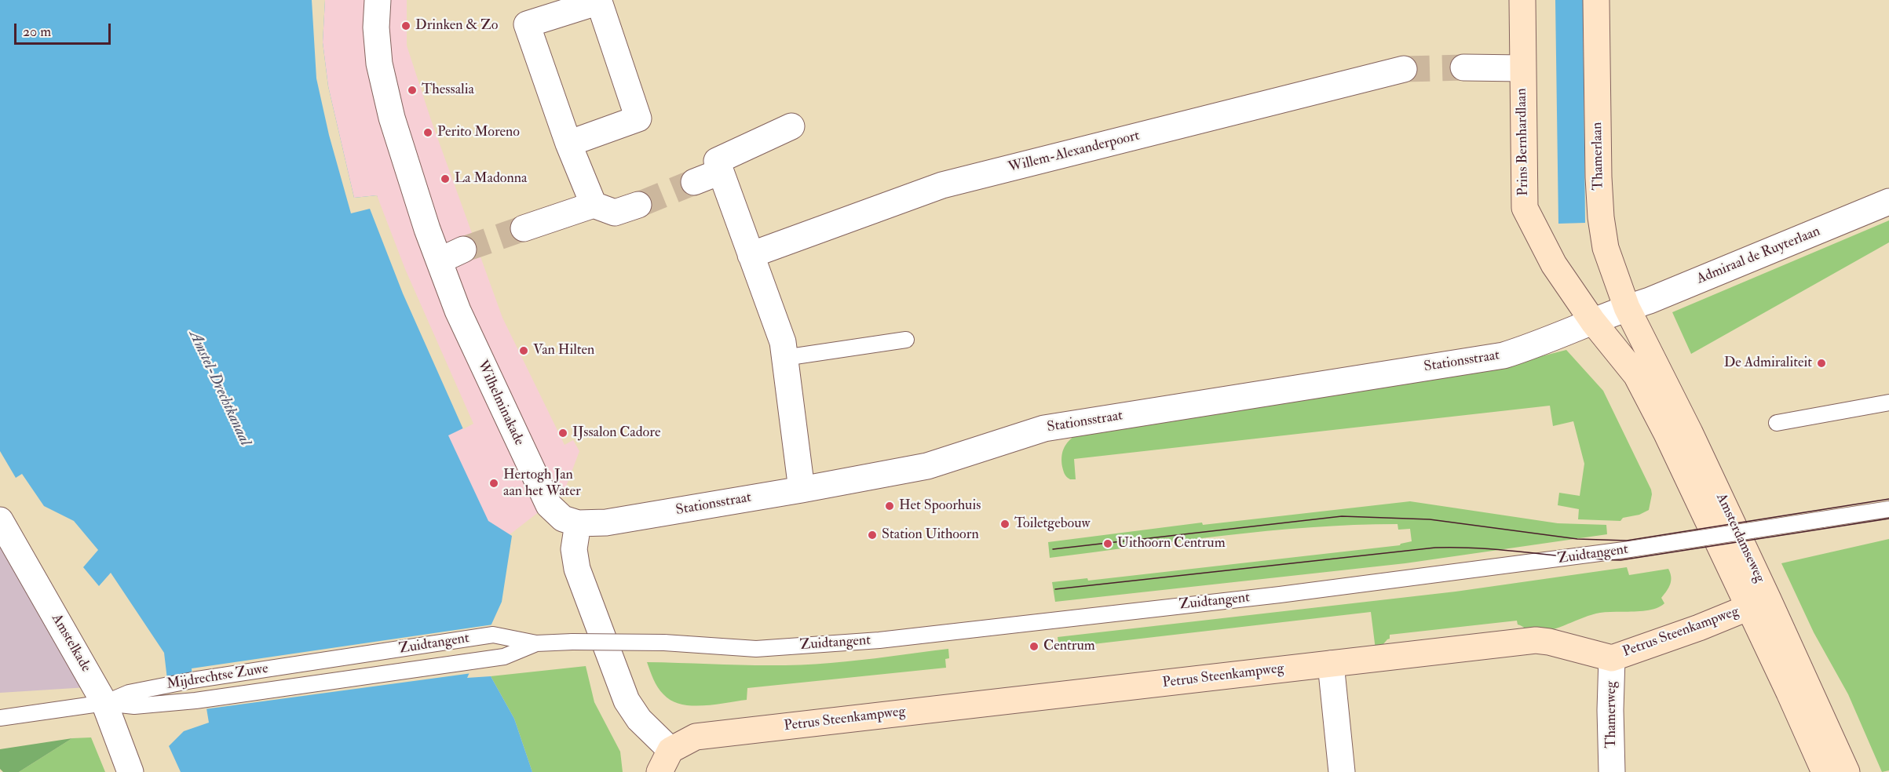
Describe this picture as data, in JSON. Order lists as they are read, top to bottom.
{
  "streets": {
    "street": [
      "Prins Bernhardlaan",
      "Willem-Alexanderpoort",
      "Thamerlaan",
      "Admiraal de Ruyterlaan",
      "Stationsstraat",
      "Wilhelminakade",
      "Amsterdamseweg",
      "Petrus Steenkampweg",
      "Amstelkade",
      "Thamerweg"
    ],
    "lane": ["Zuidtangent", "Mijdrechtse Zuwe"]
  },
  "crossings": [
    ["Prins Bernhardlaan", "Admiraal de Ruyterlaan"],
    ["Prins Bernhardlaan", "Stationsstraat"],
    ["Prins Bernhardlaan", "Amsterdamseweg"],
    ["Thamerlaan", "Admiraal de Ruyterlaan"],
    ["Thamerlaan", "Amsterdamseweg"],
    ["Admiraal de Ruyterlaan", "Stationsstraat"],
    ["Admiraal de Ruyterlaan", "Amsterdamseweg"],
    ["Stationsstraat", "Wilhelminakade"],
    ["Stationsstraat", "Amsterdamseweg"],
    ["Amsterdamseweg", "Petrus Steenkampweg"],
    ["Zuidtangent", "Mijdrechtse Zuwe"],
    ["Petrus Steenkampweg", "Thamerweg"],
    ["Amstelkade", "Mijdrechtse Zuwe"]
  ],
  "water": ["Amstel-Drechtkanaal"],
  "places": [
    "Drinken & Zo",
    "Thessalia",
    "Perito Moreno",
    "La Madonna",
    "Van Hilten",
    "De Admiraliteit",
    "IJssalon Cadore",
    "Hertogh Jan aan het Water",
    "Het Spoorhuis",
    "Toiletgebouw",
    "Station Uithoorn",
    "Uithoorn Centrum",
    "Centrum"
  ],
  "scale_bar": "20 m"
}
